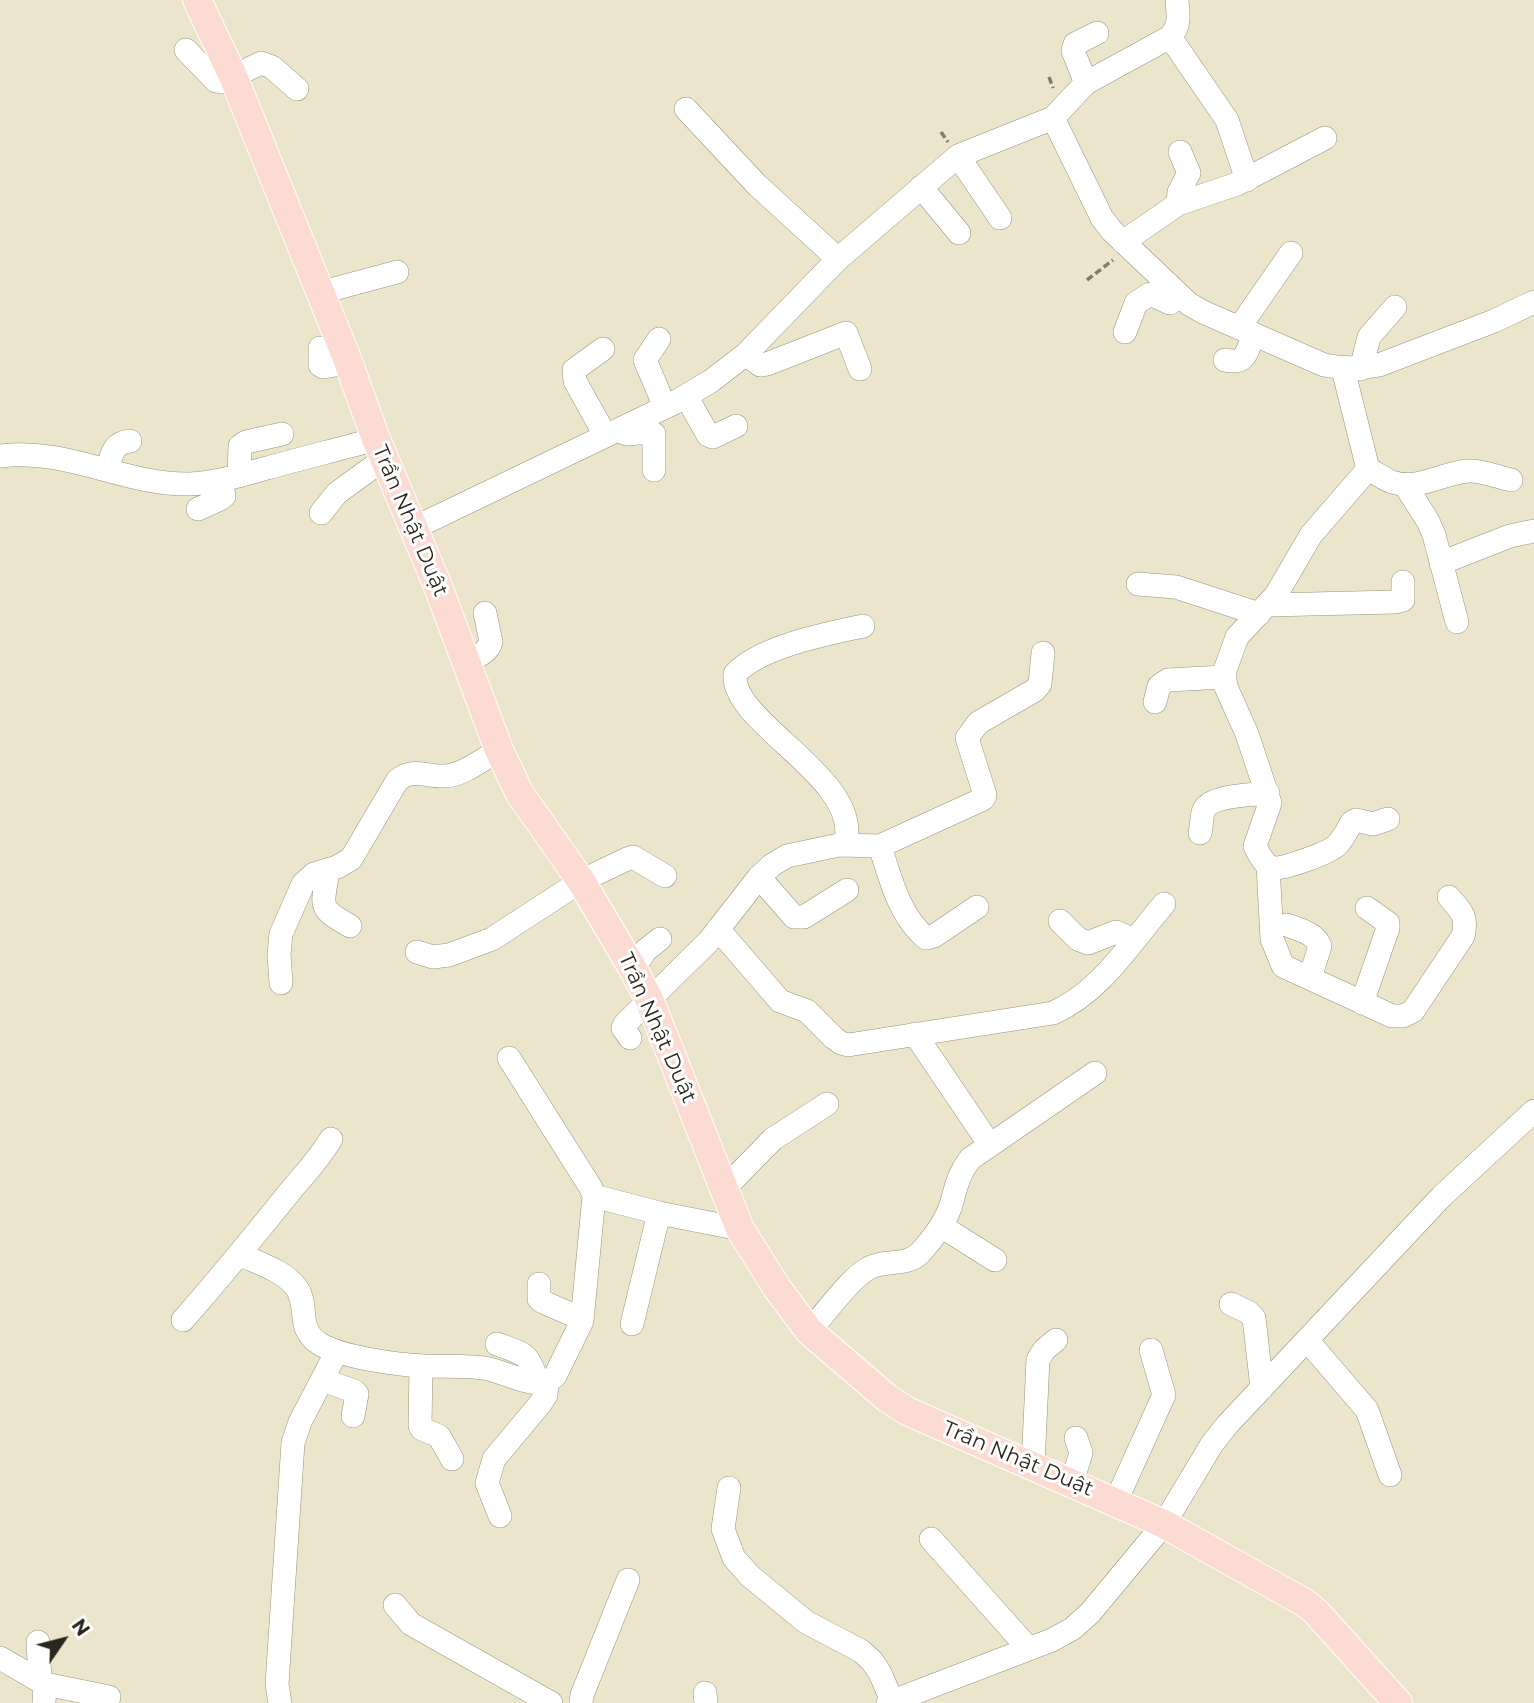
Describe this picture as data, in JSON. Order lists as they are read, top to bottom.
{
  "streets": {
    "main road": ["Trần Nhật Duật"]
  },
  "north": "top right"
}
